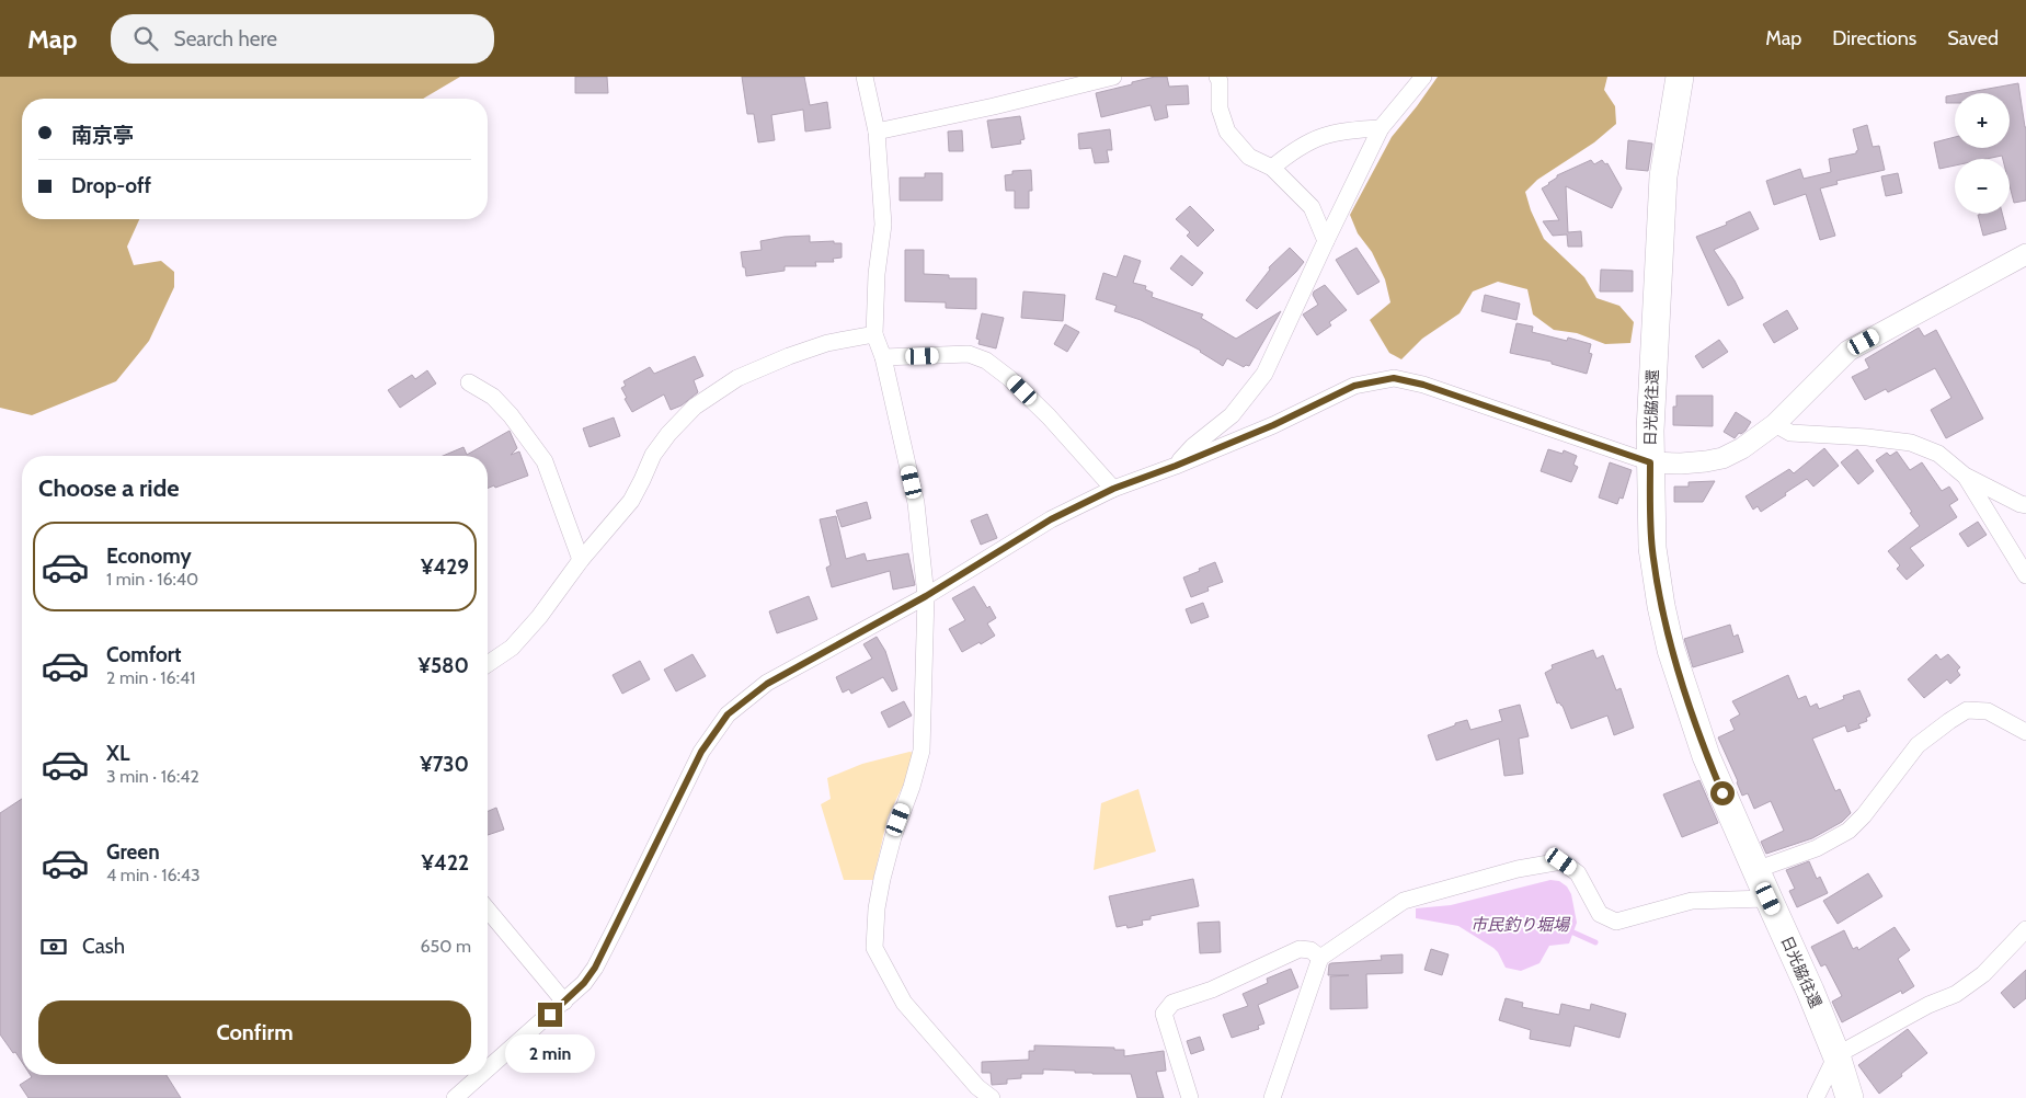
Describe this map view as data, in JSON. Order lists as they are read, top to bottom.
{
  "streets": {
    "highway": ["日光脇往還"]
  },
  "water": ["市民釣り堀場"],
  "page": {
    "header": "Map",
    "search": "Search here",
    "nav": ["Map", "Directions", "Saved"],
    "map_buttons": ["+", "−"],
    "banner": ["南京亭", "Drop-off"],
    "heading": "Choose a ride",
    "list": [
      {
        "name": "Economy",
        "note": "1 min · 16:40",
        "value": "¥429"
      },
      {
        "name": "Comfort",
        "note": "2 min · 16:41",
        "value": "¥580"
      },
      {
        "name": "XL",
        "note": "3 min · 16:42",
        "value": "¥730"
      },
      {
        "name": "Green",
        "note": "4 min · 16:43",
        "value": "¥422"
      }
    ],
    "pay": ["Cash", "650 m"],
    "buttons": "Confirm",
    "bubble": "2 min"
  }
}
